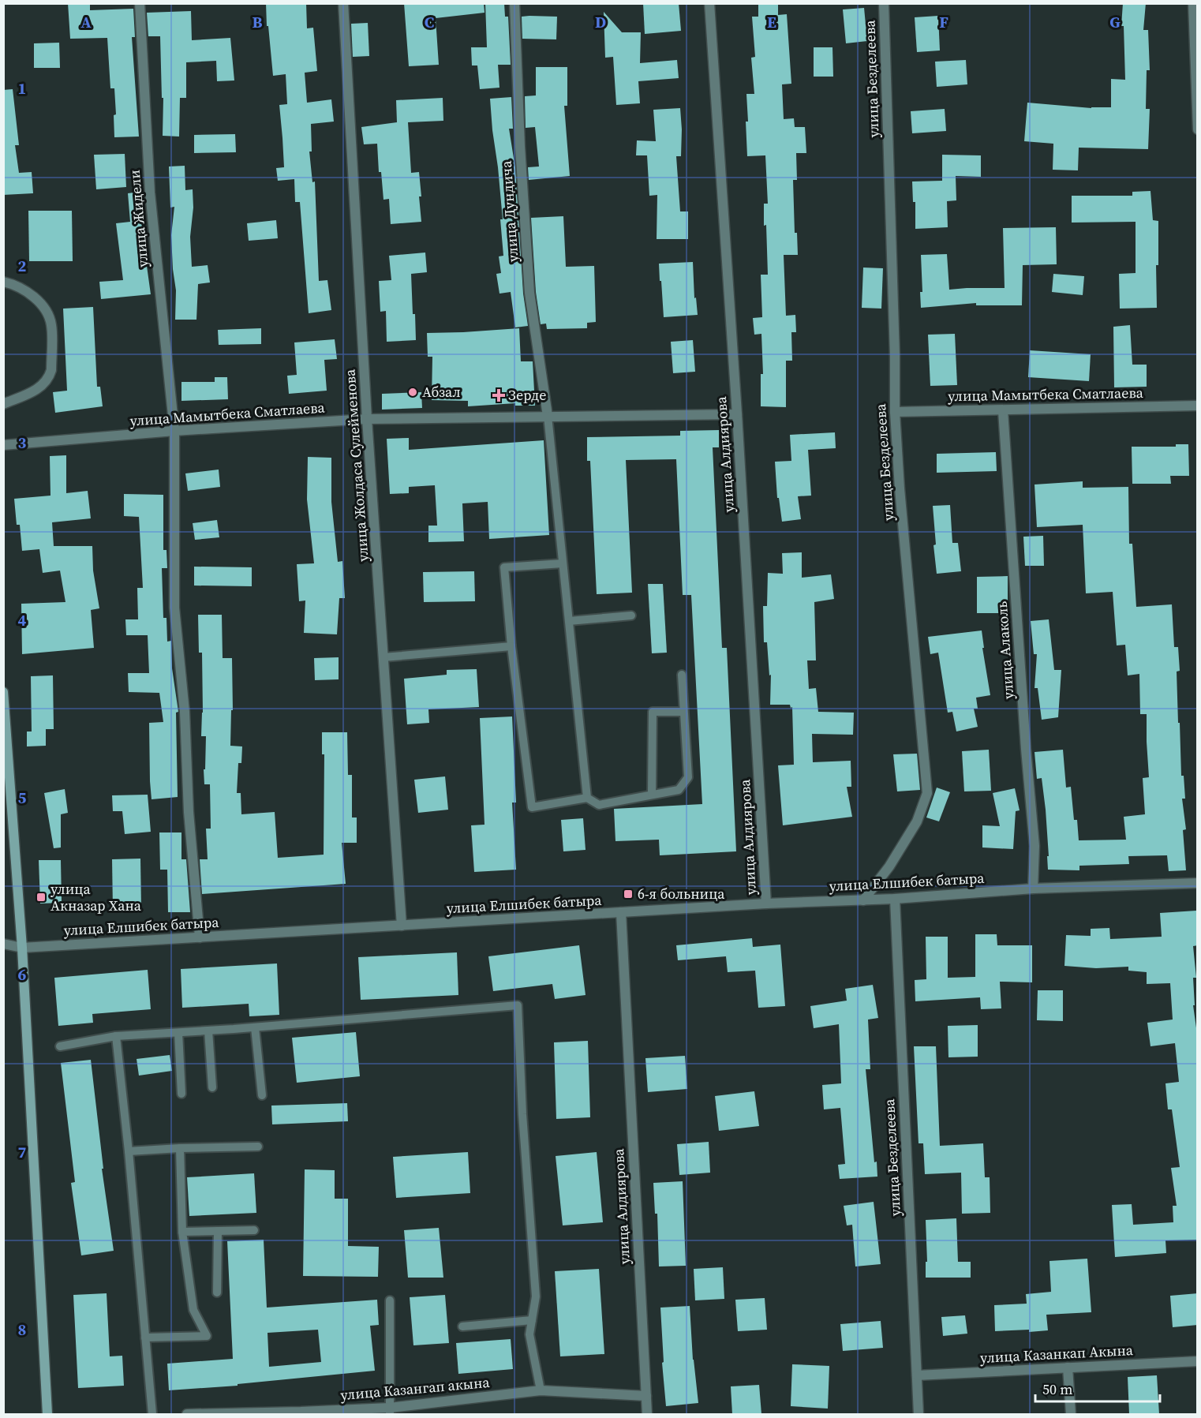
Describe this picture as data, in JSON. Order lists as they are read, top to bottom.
{
  "streets": {
    "street": [
      "улица Безделеева",
      "улица Дундича",
      "улица Жидели",
      "улица Мамытбека Сматлаева",
      "улица Алдиярова",
      "улица Жолдаса Сулейменова",
      "улица Алаколь",
      "улица Елшибек батыра",
      "улица Казанкап Акына",
      "улица Казангап акына"
    ]
  },
  "crossings": [
    ["улица Безделеева", "улица Мамытбека Сматлаева"],
    ["улица Безделеева", "улица Елшибек батыра"],
    ["улица Безделеева", "улица Казанкап Акына"],
    ["улица Дундича", "улица Мамытбека Сматлаева"],
    ["улица Жидели", "улица Мамытбека Сматлаева"],
    ["улица Жидели", "улица Елшибек батыра"],
    ["улица Мамытбека Сматлаева", "улица Алдиярова"],
    ["улица Мамытбека Сматлаева", "улица Жолдаса Сулейменова"],
    ["улица Мамытбека Сматлаева", "улица Алаколь"],
    ["улица Алдиярова", "улица Елшибек батыра"],
    ["улица Алдиярова", "улица Казангап акына"],
    ["улица Жолдаса Сулейменова", "улица Елшибек батыра"],
    ["улица Алаколь", "улица Елшибек батыра"]
  ],
  "places": {
    "other": ["Абзал"],
    "health": ["Зерде"],
    "transit": ["6-я больница", "улица Акназар Хана"]
  },
  "scale_bar": "50 m",
  "grid": {
    "columns": [
      "A",
      "B",
      "C",
      "D",
      "E",
      "F",
      "G"
    ],
    "rows": [
      "1",
      "2",
      "3",
      "4",
      "5",
      "6",
      "7",
      "8"
    ]
  }
}
